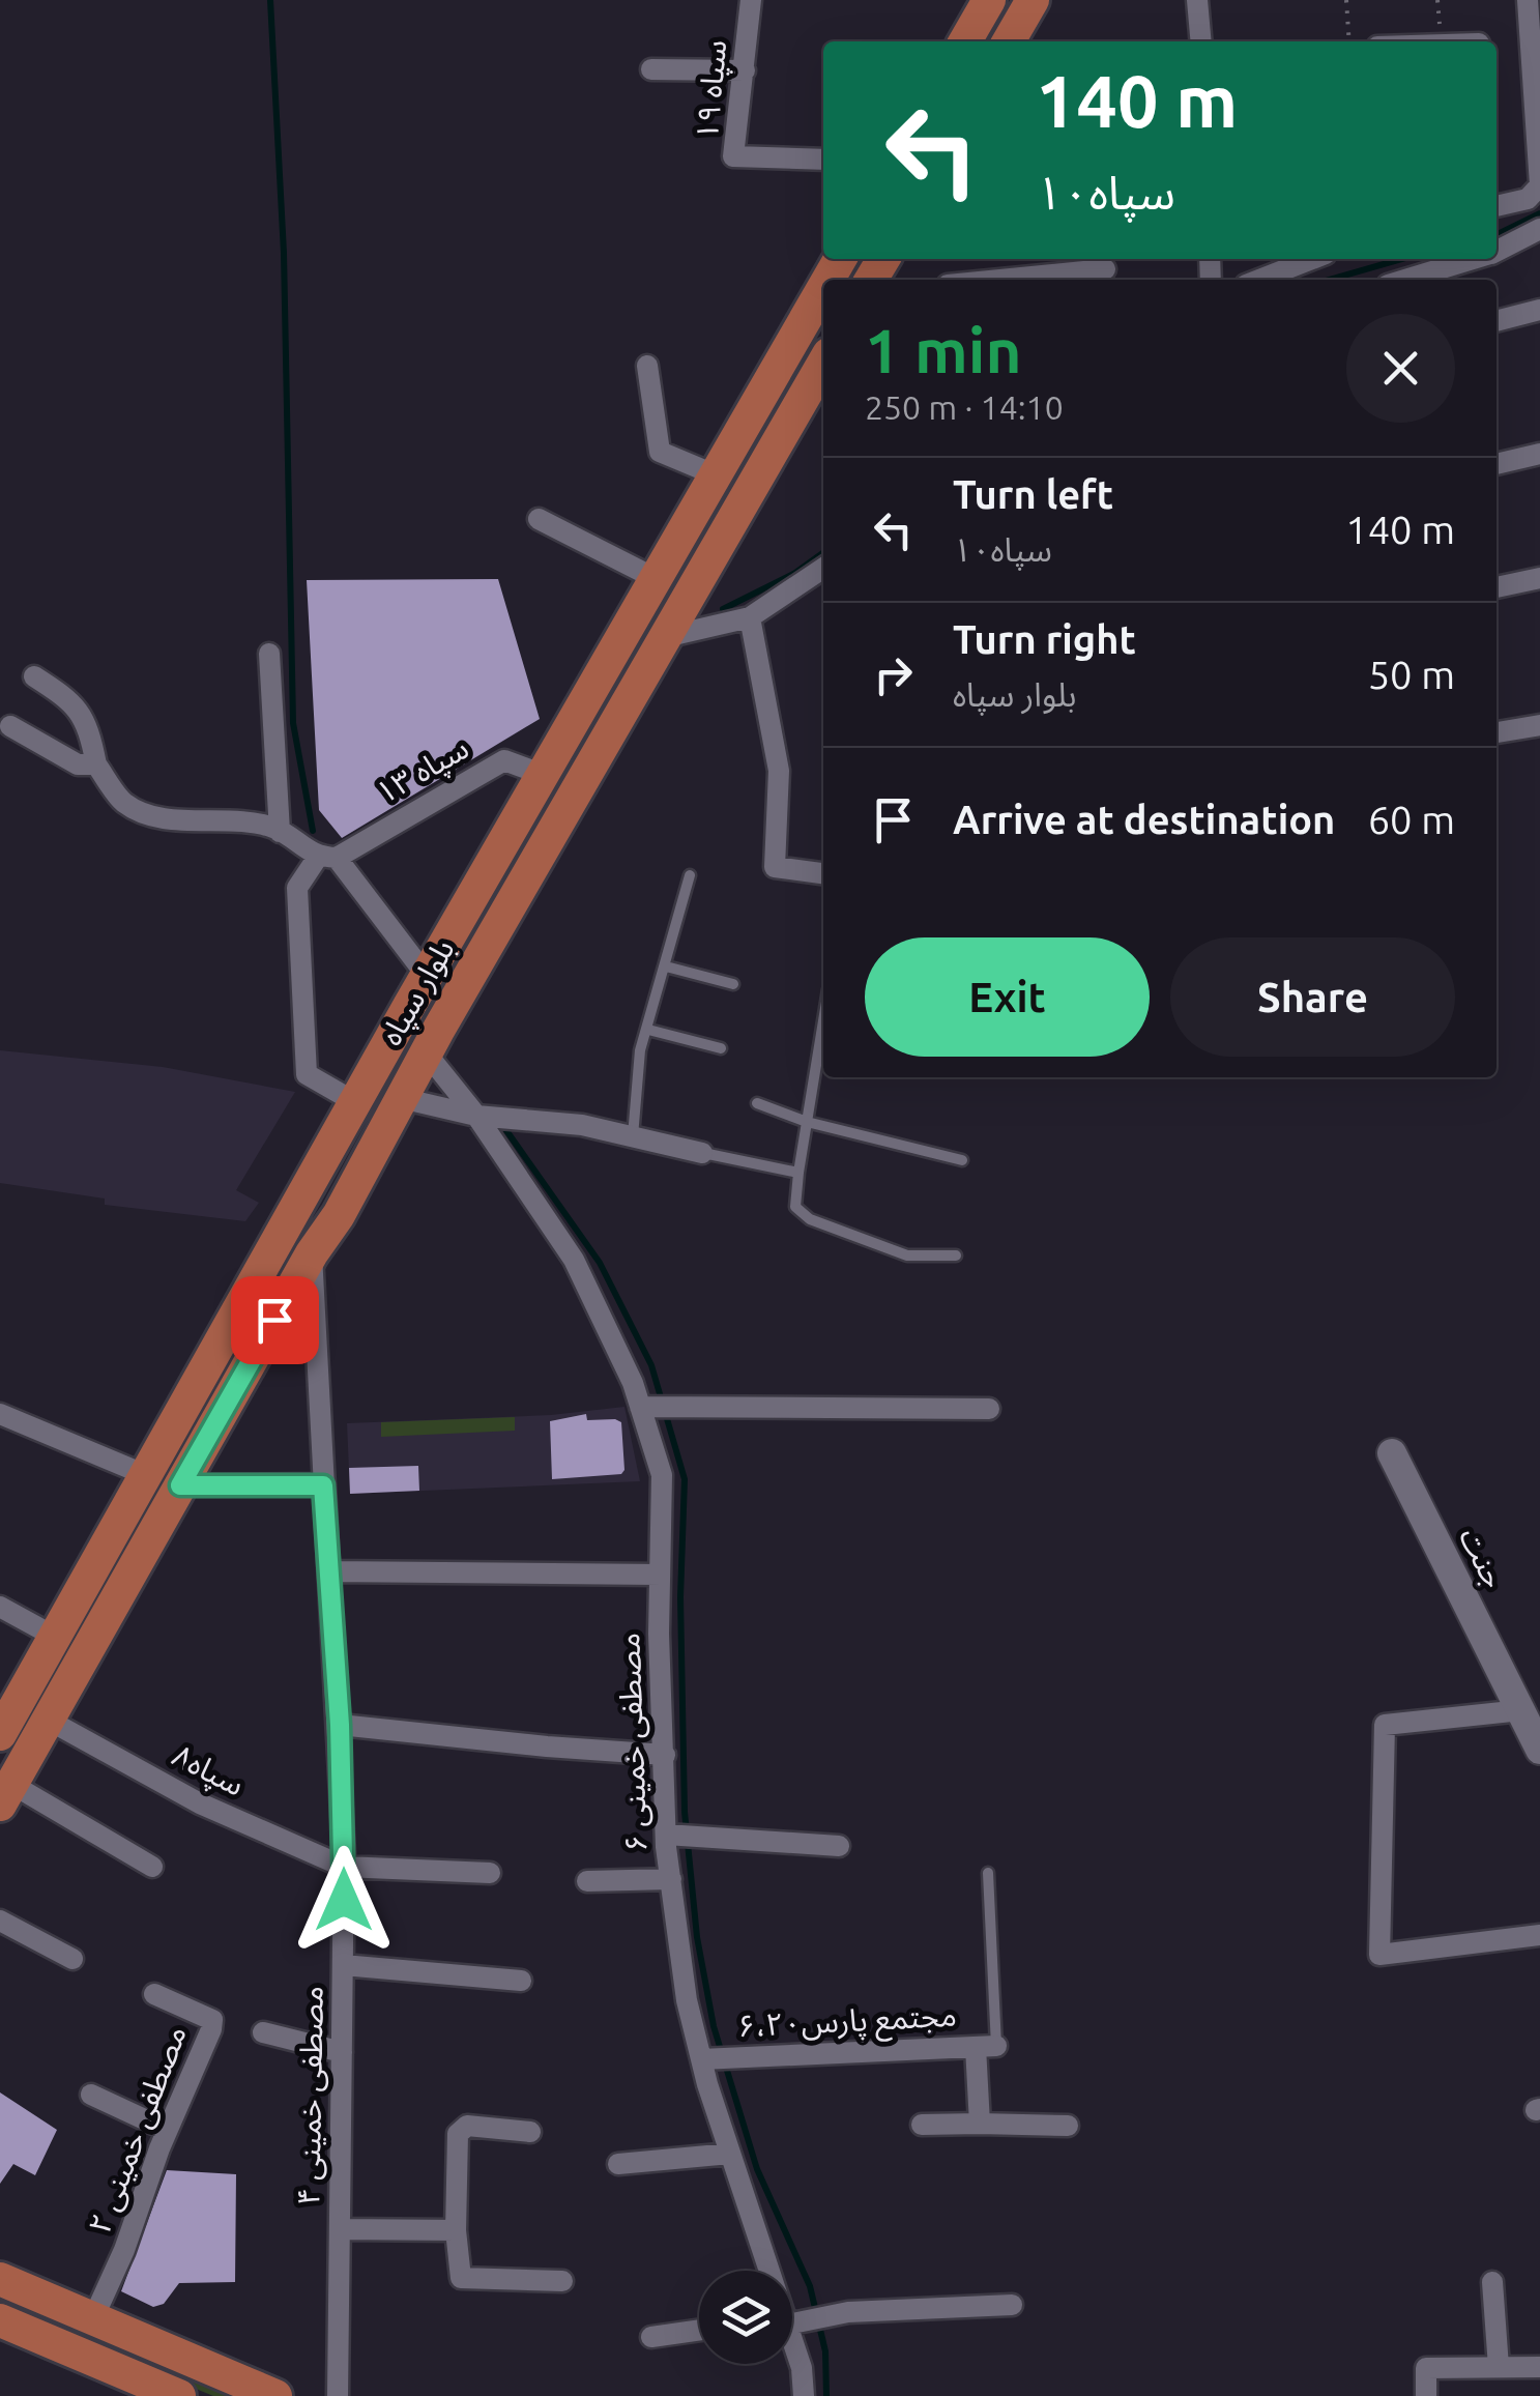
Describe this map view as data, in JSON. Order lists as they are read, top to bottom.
{
  "streets": {
    "main road": ["بلوار سپاه"],
    "street": [
      "سپاه ۱۹",
      "سپاه ۱۳",
      "جنت",
      "مصطفی خمینی ۶",
      "سپاه۸",
      "۶،مجتمع پارس۲۰",
      "مصطفی خمینی ۴",
      "مصطفی خمینی ۲"
    ]
  },
  "crossings": [
    ["سپاه ۱۳", "بلوار سپاه"],
    ["بلوار سپاه", "مصطفی خمینی ۶"],
    ["بلوار سپاه", "سپاه۸"],
    ["بلوار سپاه", "مصطفی خمینی ۴"],
    ["مصطفی خمینی ۶", "۶،مجتمع پارس۲۰"],
    ["سپاه۸", "مصطفی خمینی ۴"]
  ],
  "page": {
    "turn": ["140 m", "سپاه۱۰"],
    "heading": ["1 min", "250 m · 14:10"],
    "list": [
      {
        "name": "Turn left",
        "note": "سپاه۱۰",
        "value": "140 m"
      },
      {
        "name": "Turn right",
        "note": "بلوار سپاه",
        "value": "50 m"
      },
      {
        "name": "Arrive at destination",
        "value": "60 m"
      }
    ],
    "buttons": ["Exit", "Share"]
  }
}
